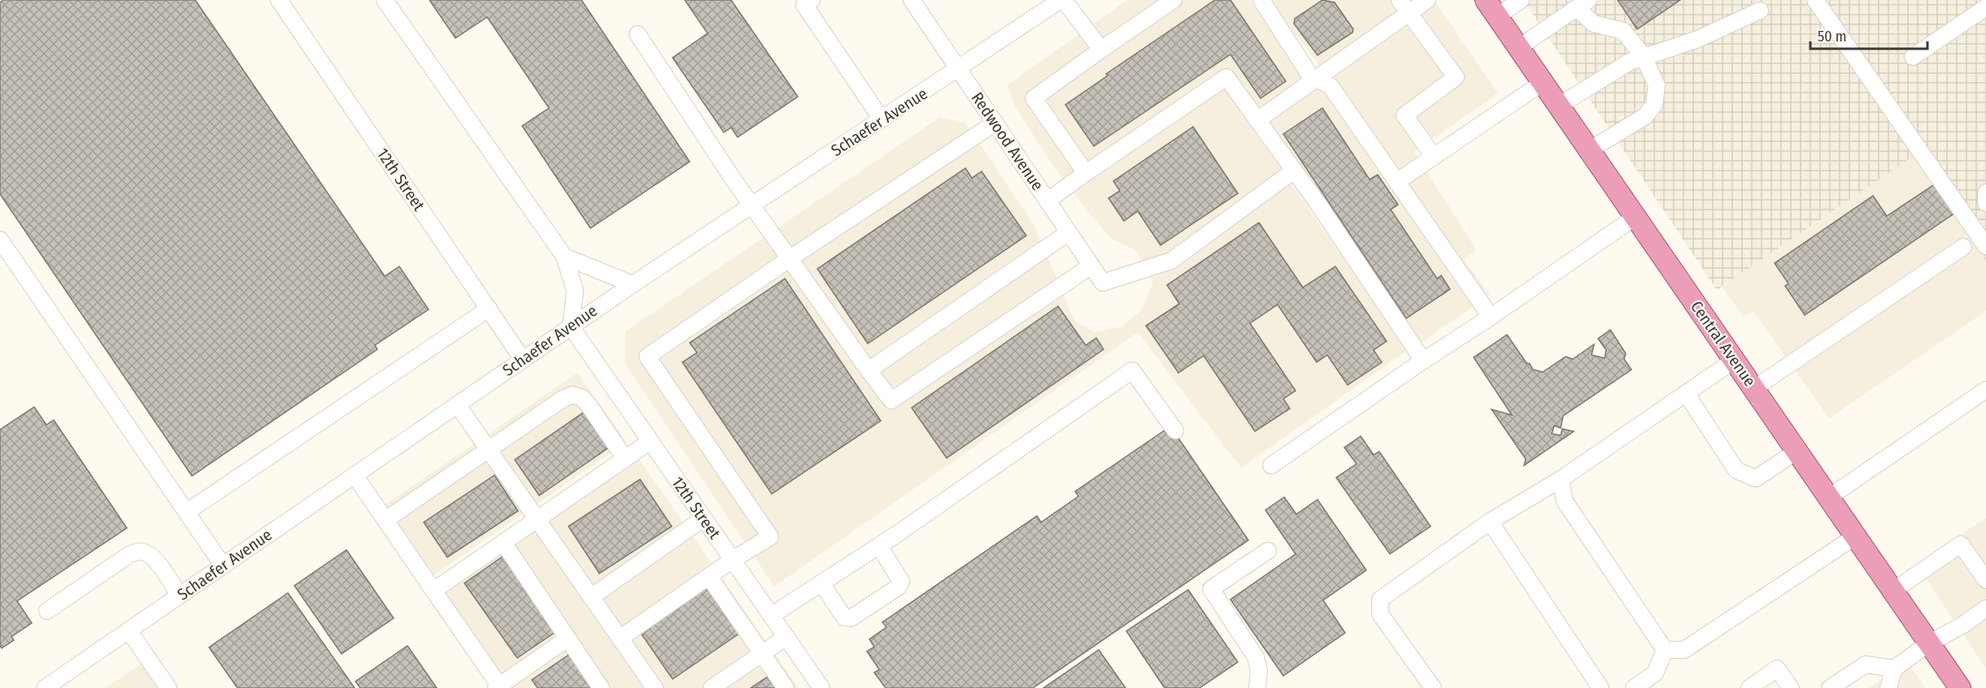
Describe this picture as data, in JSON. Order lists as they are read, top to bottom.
{
  "streets": {
    "main road": ["Central Avenue"],
    "street": ["Schaefer Avenue", "Redwood Avenue", "12th Street"]
  },
  "crossings": [
    ["Schaefer Avenue", "Redwood Avenue"],
    ["Schaefer Avenue", "12th Street"]
  ],
  "scale_bar": "50 m"
}
